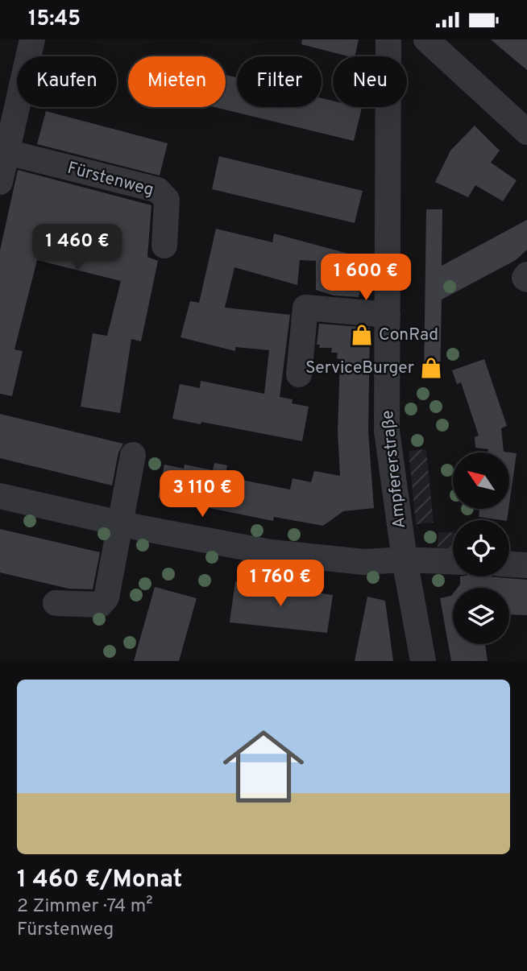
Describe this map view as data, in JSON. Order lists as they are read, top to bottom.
{
  "streets": {
    "street": ["Fürstenweg", "Ampfererstraße"]
  },
  "places": {
    "shop": ["ConRad", "ServiceBurger"]
  },
  "north": "top left",
  "page": {
    "status": "15:45",
    "chip": [
      "Kaufen",
      "Mieten",
      "Filter",
      "Neu"
    ],
    "price": [
      "1 460 €",
      "1 600 €",
      "3 110 €",
      "1 760 €"
    ],
    "list": [
      {
        "name": "1 460 €/Monat",
        "note": "2 Zimmer · 74 m² · Fürstenweg"
      }
    ]
  }
}
